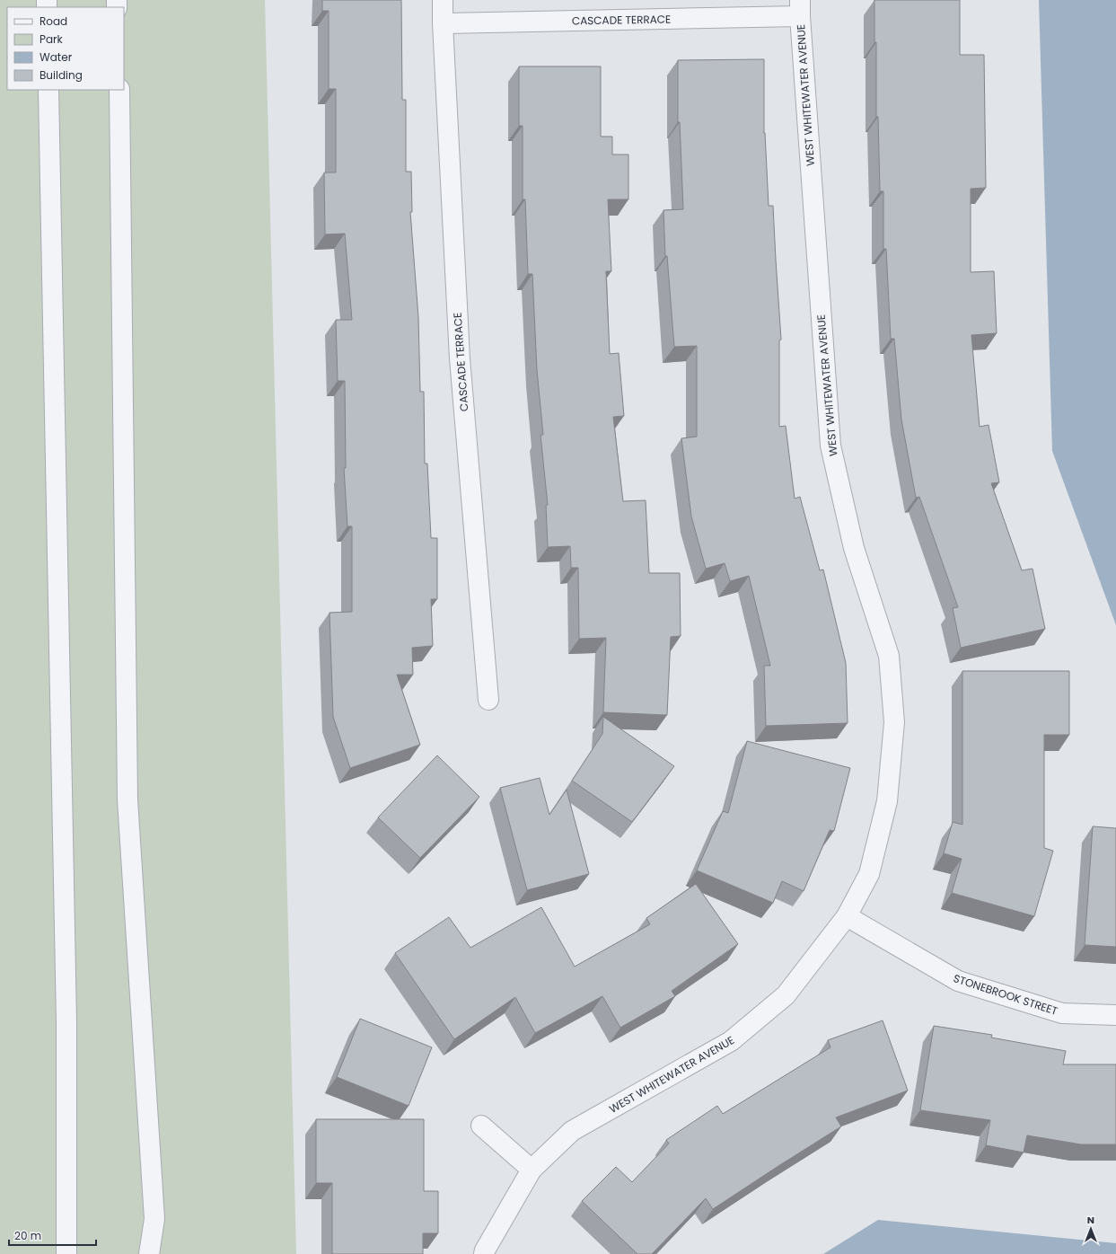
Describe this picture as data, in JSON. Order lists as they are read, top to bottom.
{
  "streets": {
    "street": ["CASCADE TERRACE", "WEST WHITEWATER AVENUE", "STONEBROOK STREET"]
  },
  "crossings": [
    ["CASCADE TERRACE", "WEST WHITEWATER AVENUE"],
    ["WEST WHITEWATER AVENUE", "STONEBROOK STREET"]
  ],
  "legend": [
    "Road",
    "Park",
    "Water",
    "Building"
  ],
  "scale_bar": "20 m",
  "north": "top"
}
